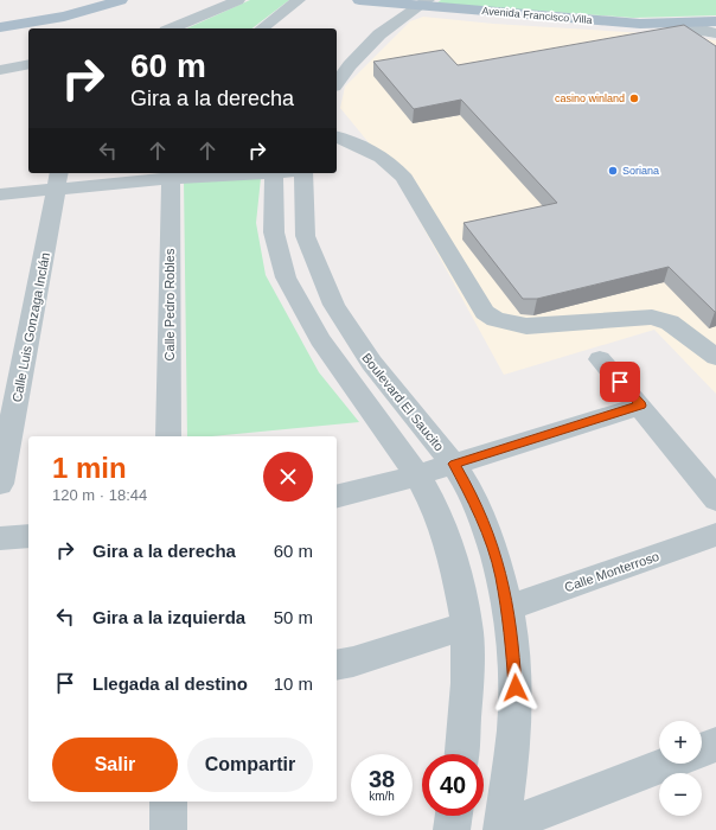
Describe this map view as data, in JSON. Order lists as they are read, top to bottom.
{
  "streets": {
    "main road": ["Avenida Francisco Villa"],
    "street": [
      "Calle Pedro Robles",
      "Calle Luis Gonzaga Inclán",
      "Boulevard El Saucito",
      "Calle Monterroso"
    ]
  },
  "crossings": [
    ["Boulevard El Saucito", "Calle Monterroso"]
  ],
  "places": ["casino winland", "Soriana"],
  "page": {
    "turn": ["60 m", "Gira a la derecha"],
    "heading": ["1 min", "120 m · 18:44"],
    "list": [
      {
        "name": "Gira a la derecha",
        "value": "60 m"
      },
      {
        "name": "Gira a la izquierda",
        "value": "50 m"
      },
      {
        "name": "Llegada al destino",
        "value": "10 m"
      }
    ],
    "map_buttons": ["+", "−"],
    "buttons": ["Salir", "Compartir"],
    "speed": "38 km/h",
    "limit": "40"
  }
}
